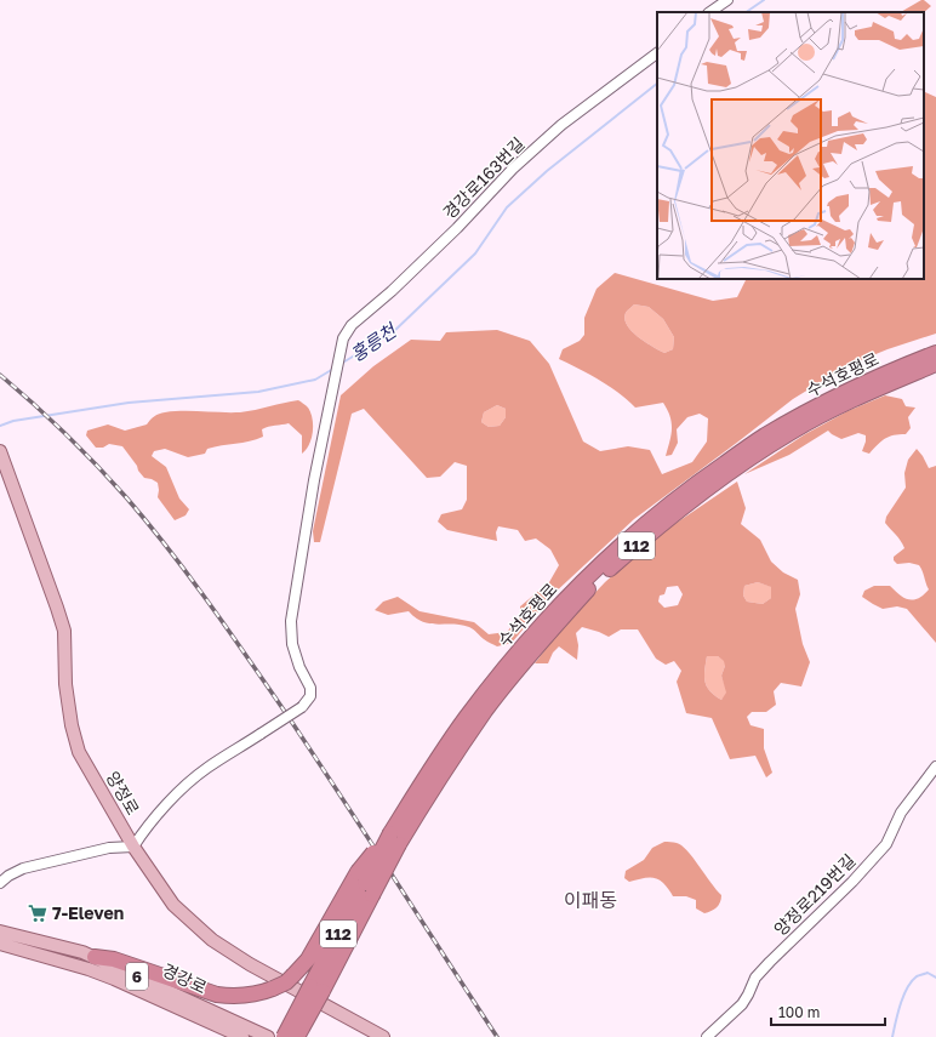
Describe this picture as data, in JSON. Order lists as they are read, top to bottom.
{
  "streets": {
    "highway": ["수석호평로", "112"],
    "main road": ["양정로", "6", "경강로"],
    "street": ["경강로163번길", "양정로219번길"]
  },
  "crossings": [
    ["경강로163번길", "양정로"]
  ],
  "districts": ["이패동"],
  "water": ["홍릉천"],
  "places": {
    "supermarket": ["7-Eleven"]
  },
  "scale_bar": "100 m"
}
